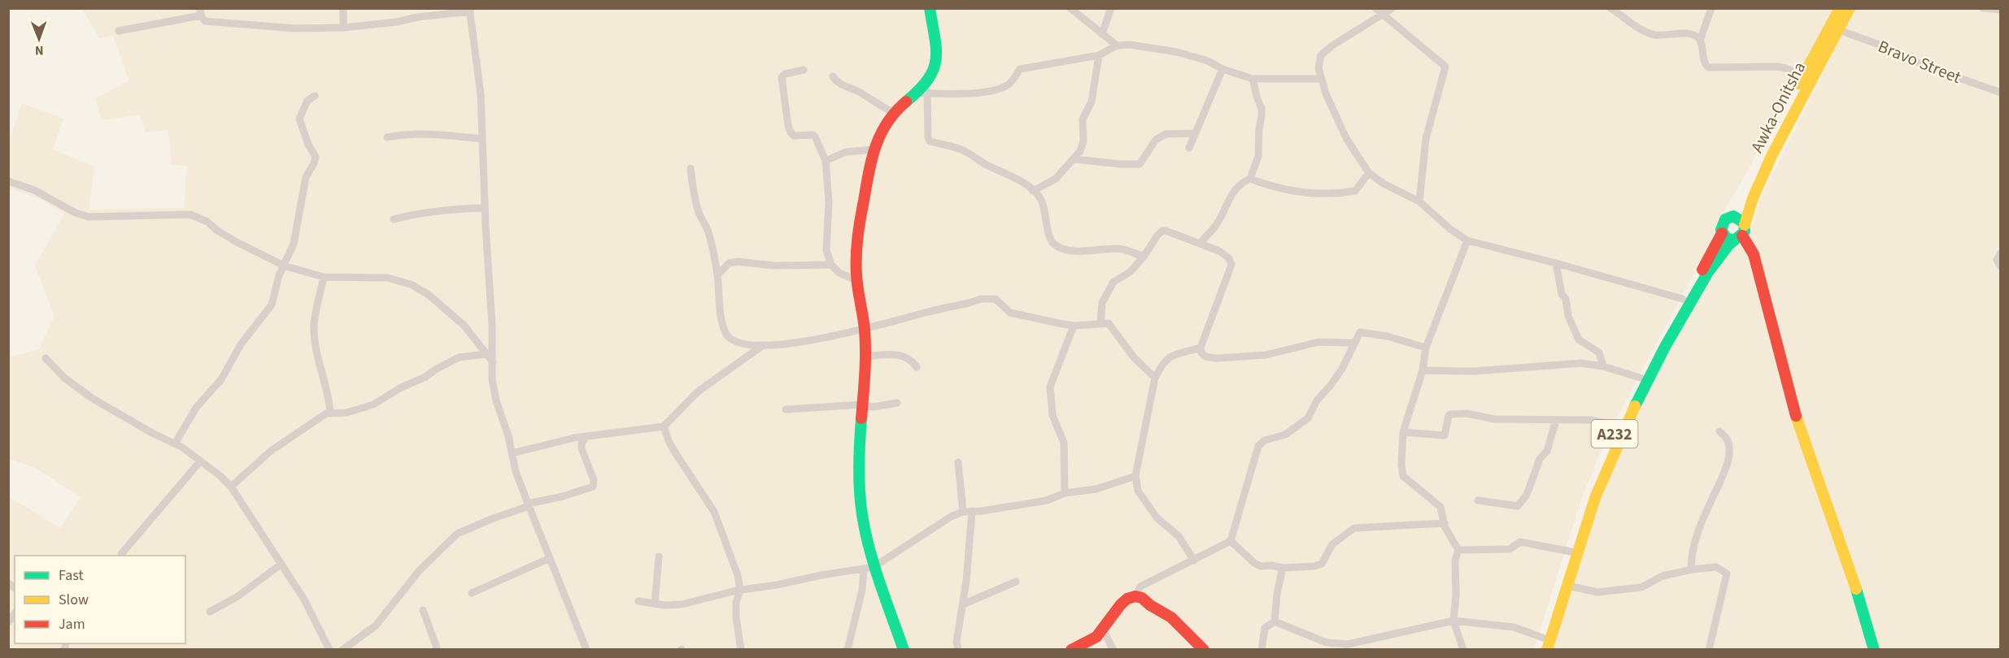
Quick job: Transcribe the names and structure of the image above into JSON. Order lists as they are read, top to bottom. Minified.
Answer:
{"streets":{"main road":["Awka-Onitsha","A232"],"street":["Bravo Street"]},"crossings":[["Bravo Street","Awka-Onitsha"],["Awka-Onitsha","A232"]],"legend":["Fast","Slow","Jam"],"north":"bottom"}
